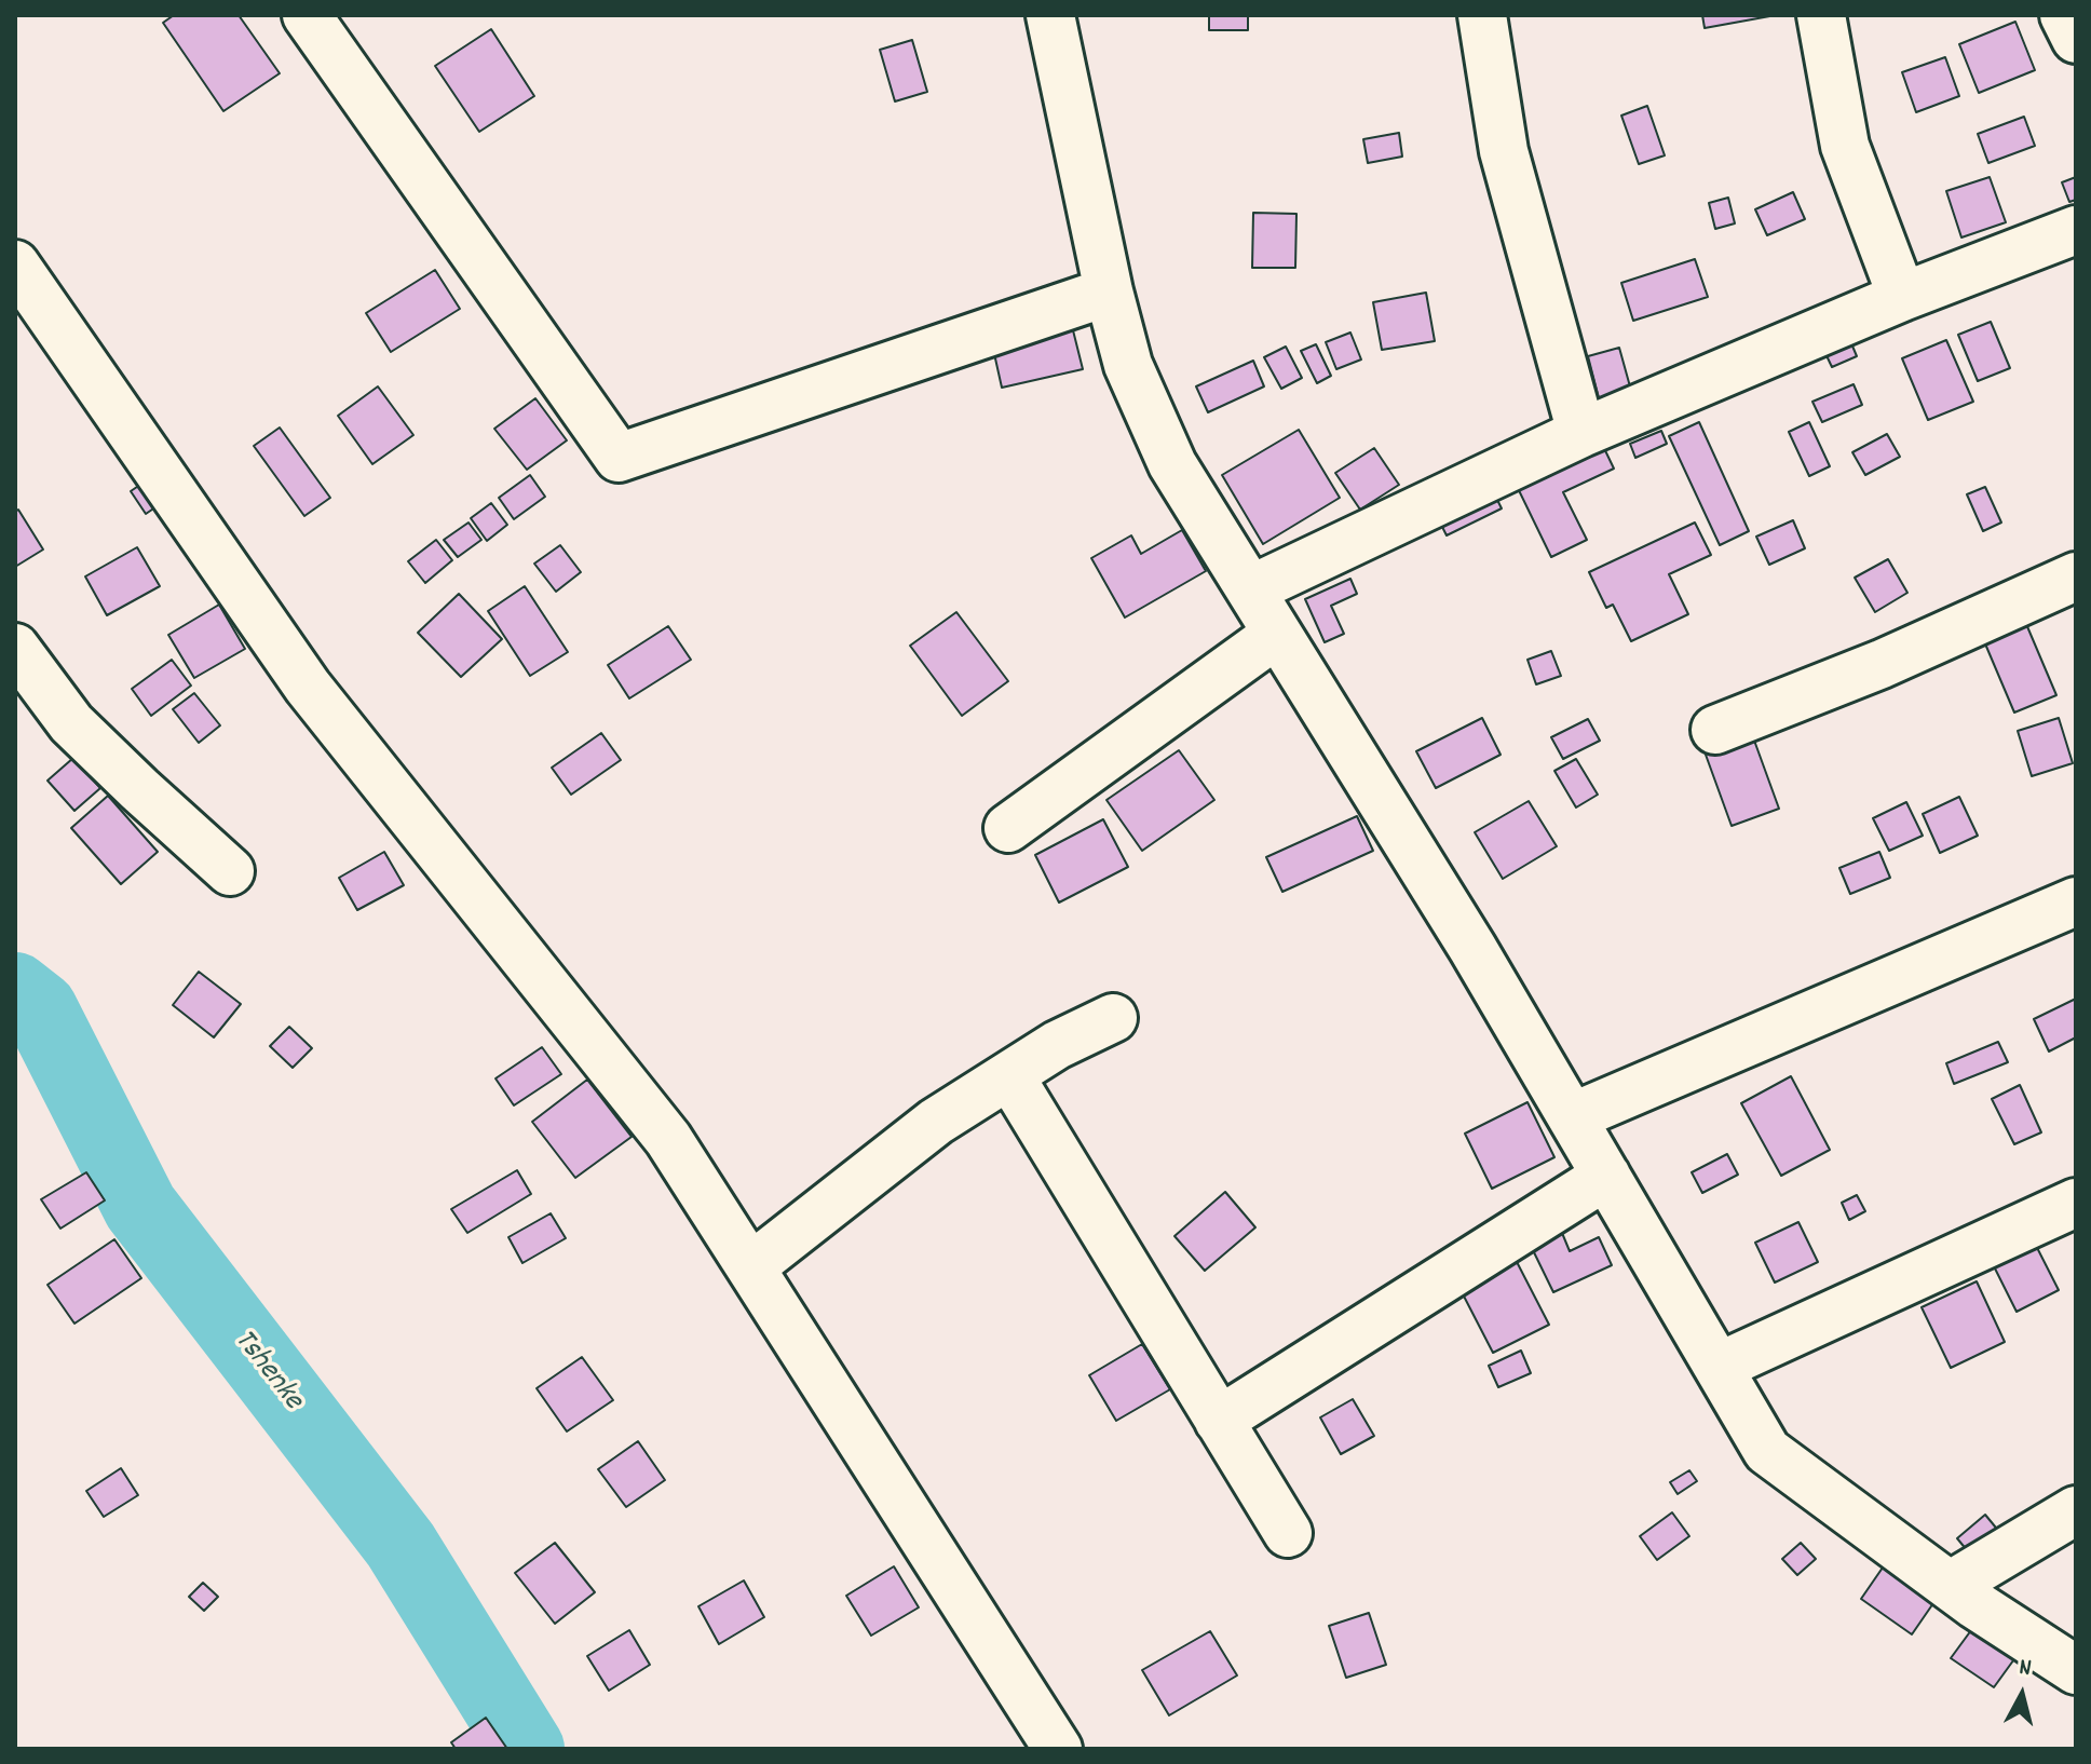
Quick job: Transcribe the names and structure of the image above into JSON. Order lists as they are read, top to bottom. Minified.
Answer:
{"water":["Tshenke"],"north":"top"}
